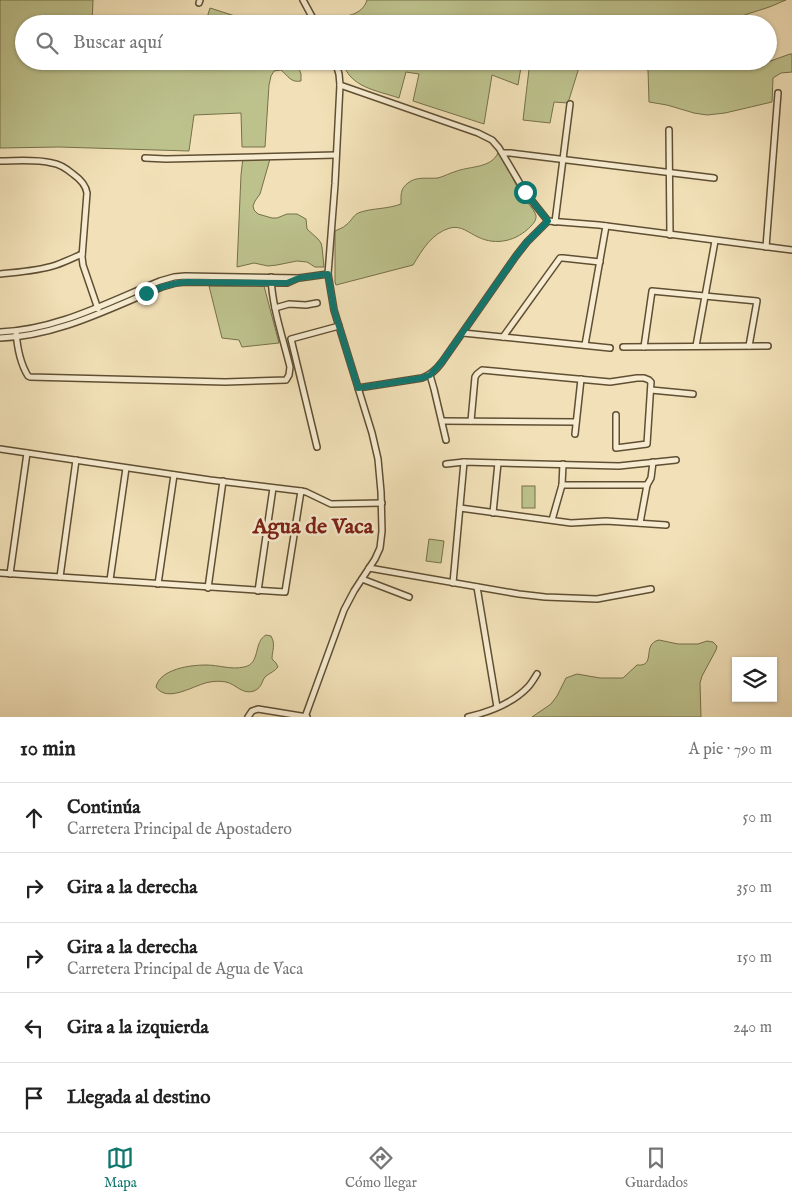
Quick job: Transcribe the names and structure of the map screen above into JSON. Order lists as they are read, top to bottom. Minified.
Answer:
{"districts":["Agua de Vaca"],"page":{"search":"Buscar aquí","heading":["10 min","A pie · 790 m"],"list":[["Continúa","Carretera Principal de Apostadero","50 m"],["Gira a la derecha","350 m"],["Gira a la derecha","Carretera Principal de Agua de Vaca","150 m"],["Gira a la izquierda","240 m"],"Llegada al destino"],"nav":["Mapa","Cómo llegar","Guardados"]}}
